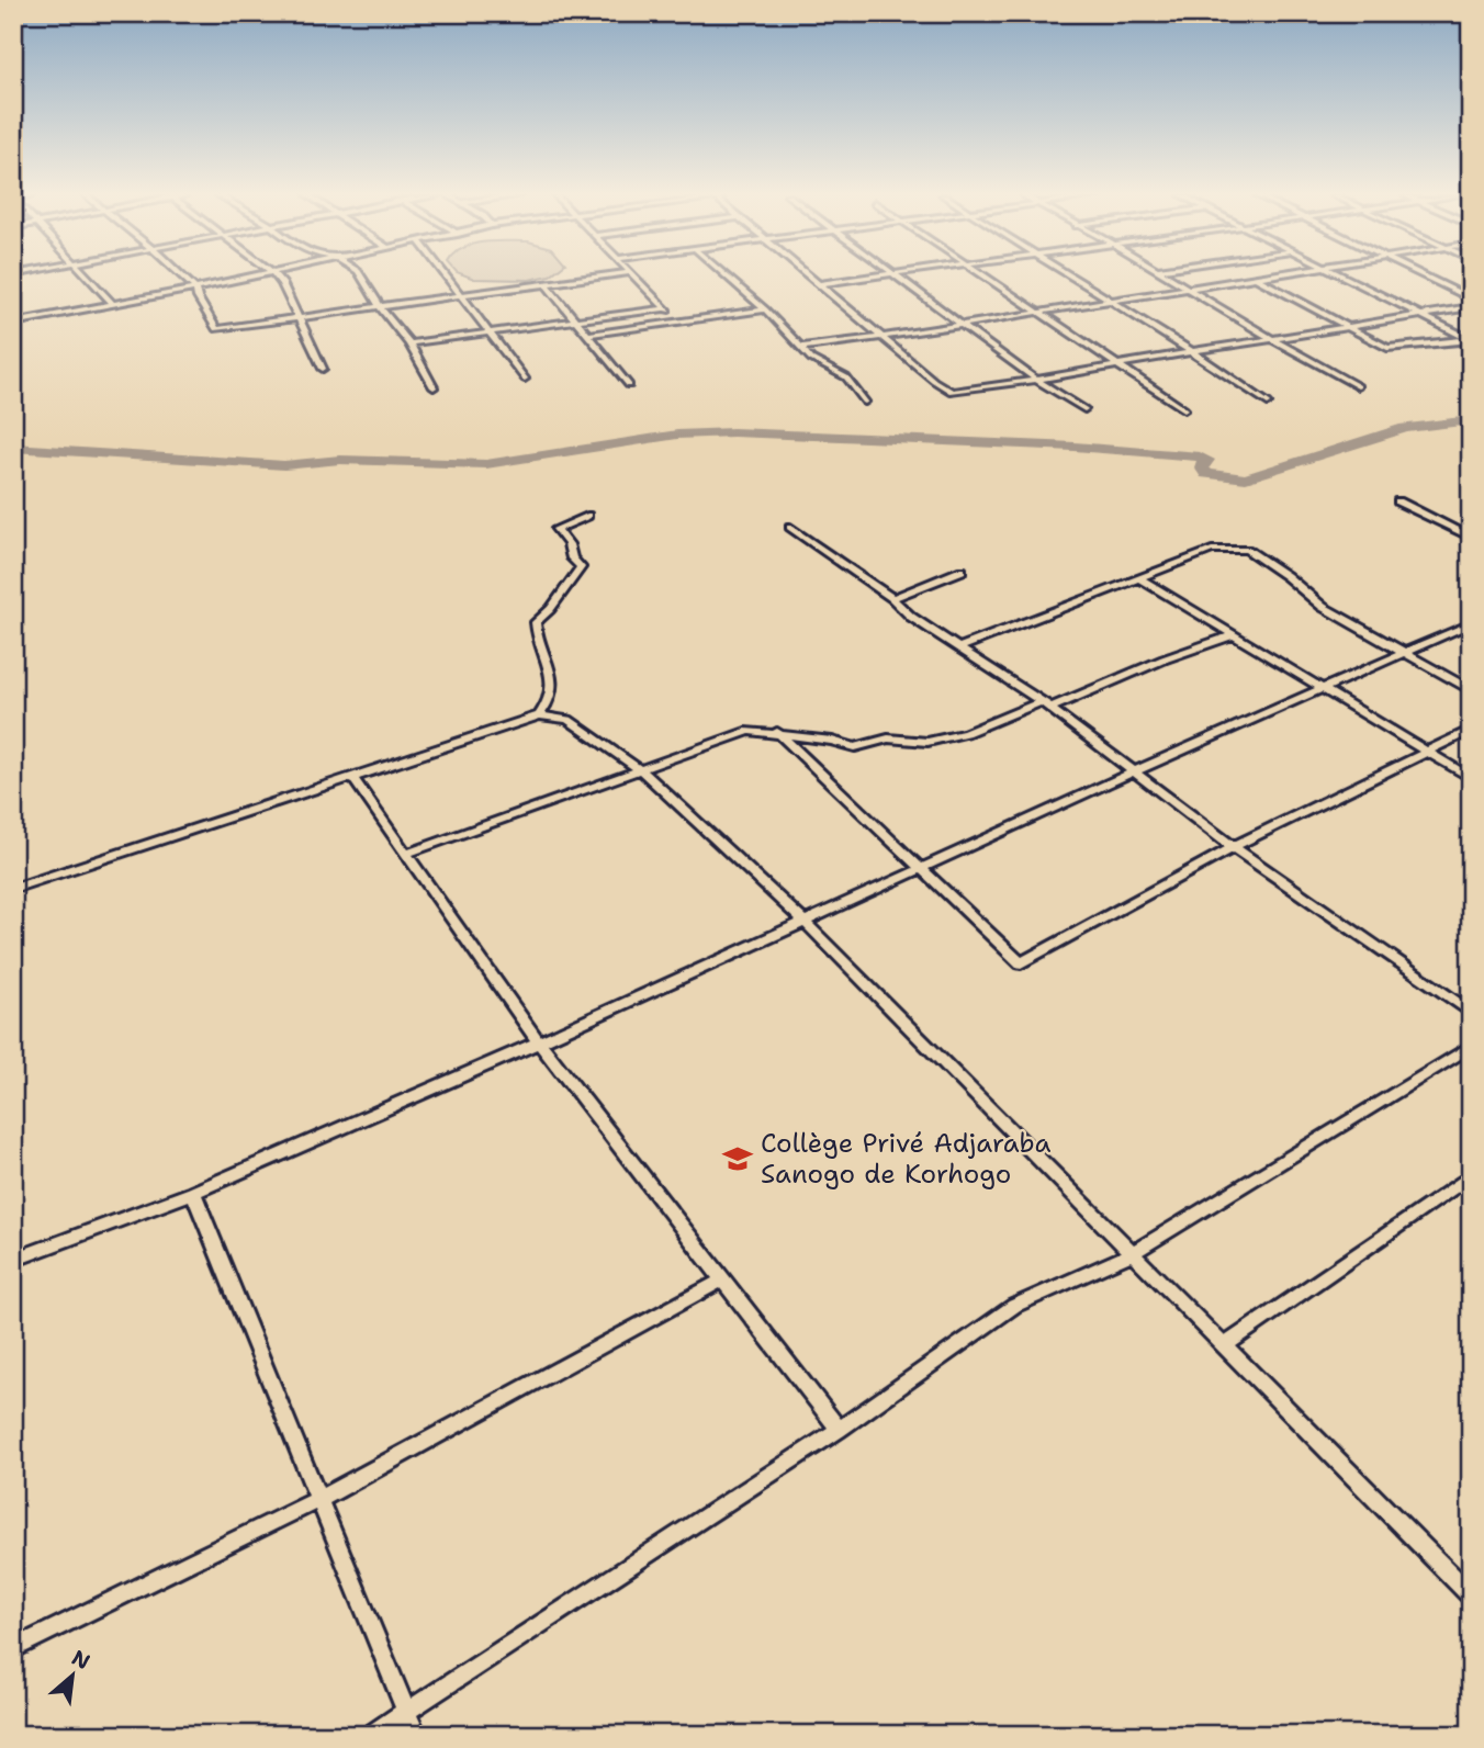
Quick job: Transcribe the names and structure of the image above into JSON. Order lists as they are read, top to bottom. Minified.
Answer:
{"places":{"school or university":["Collège Privé Adjaraba Sanogo de Korhogo"]},"north":"top right"}
